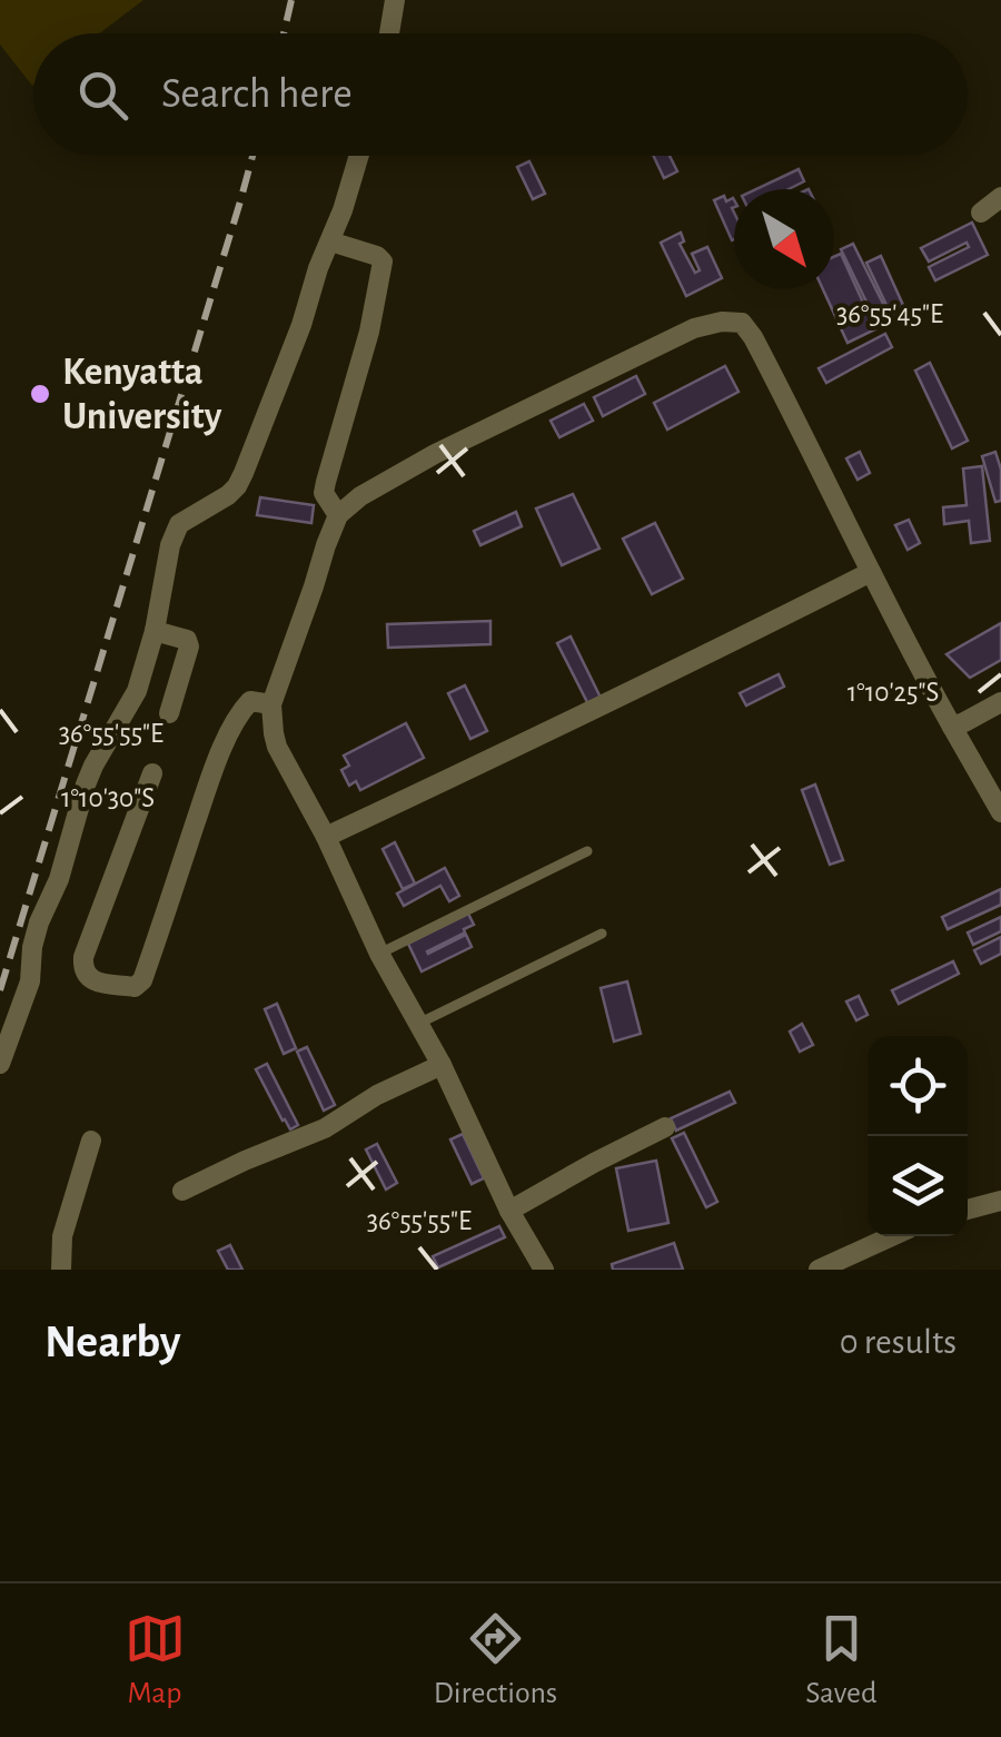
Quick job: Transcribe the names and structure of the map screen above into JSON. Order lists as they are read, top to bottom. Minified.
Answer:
{"places":["Kenyatta University"],"north":"bottom right","page":{"search":"Search here","heading":["Nearby","0 results"],"nav":["Map","Directions","Saved"]},"coordinates":["36°55'45\"E","1°10'25\"S","36°55'55\"E","1°10'30\"S"]}
